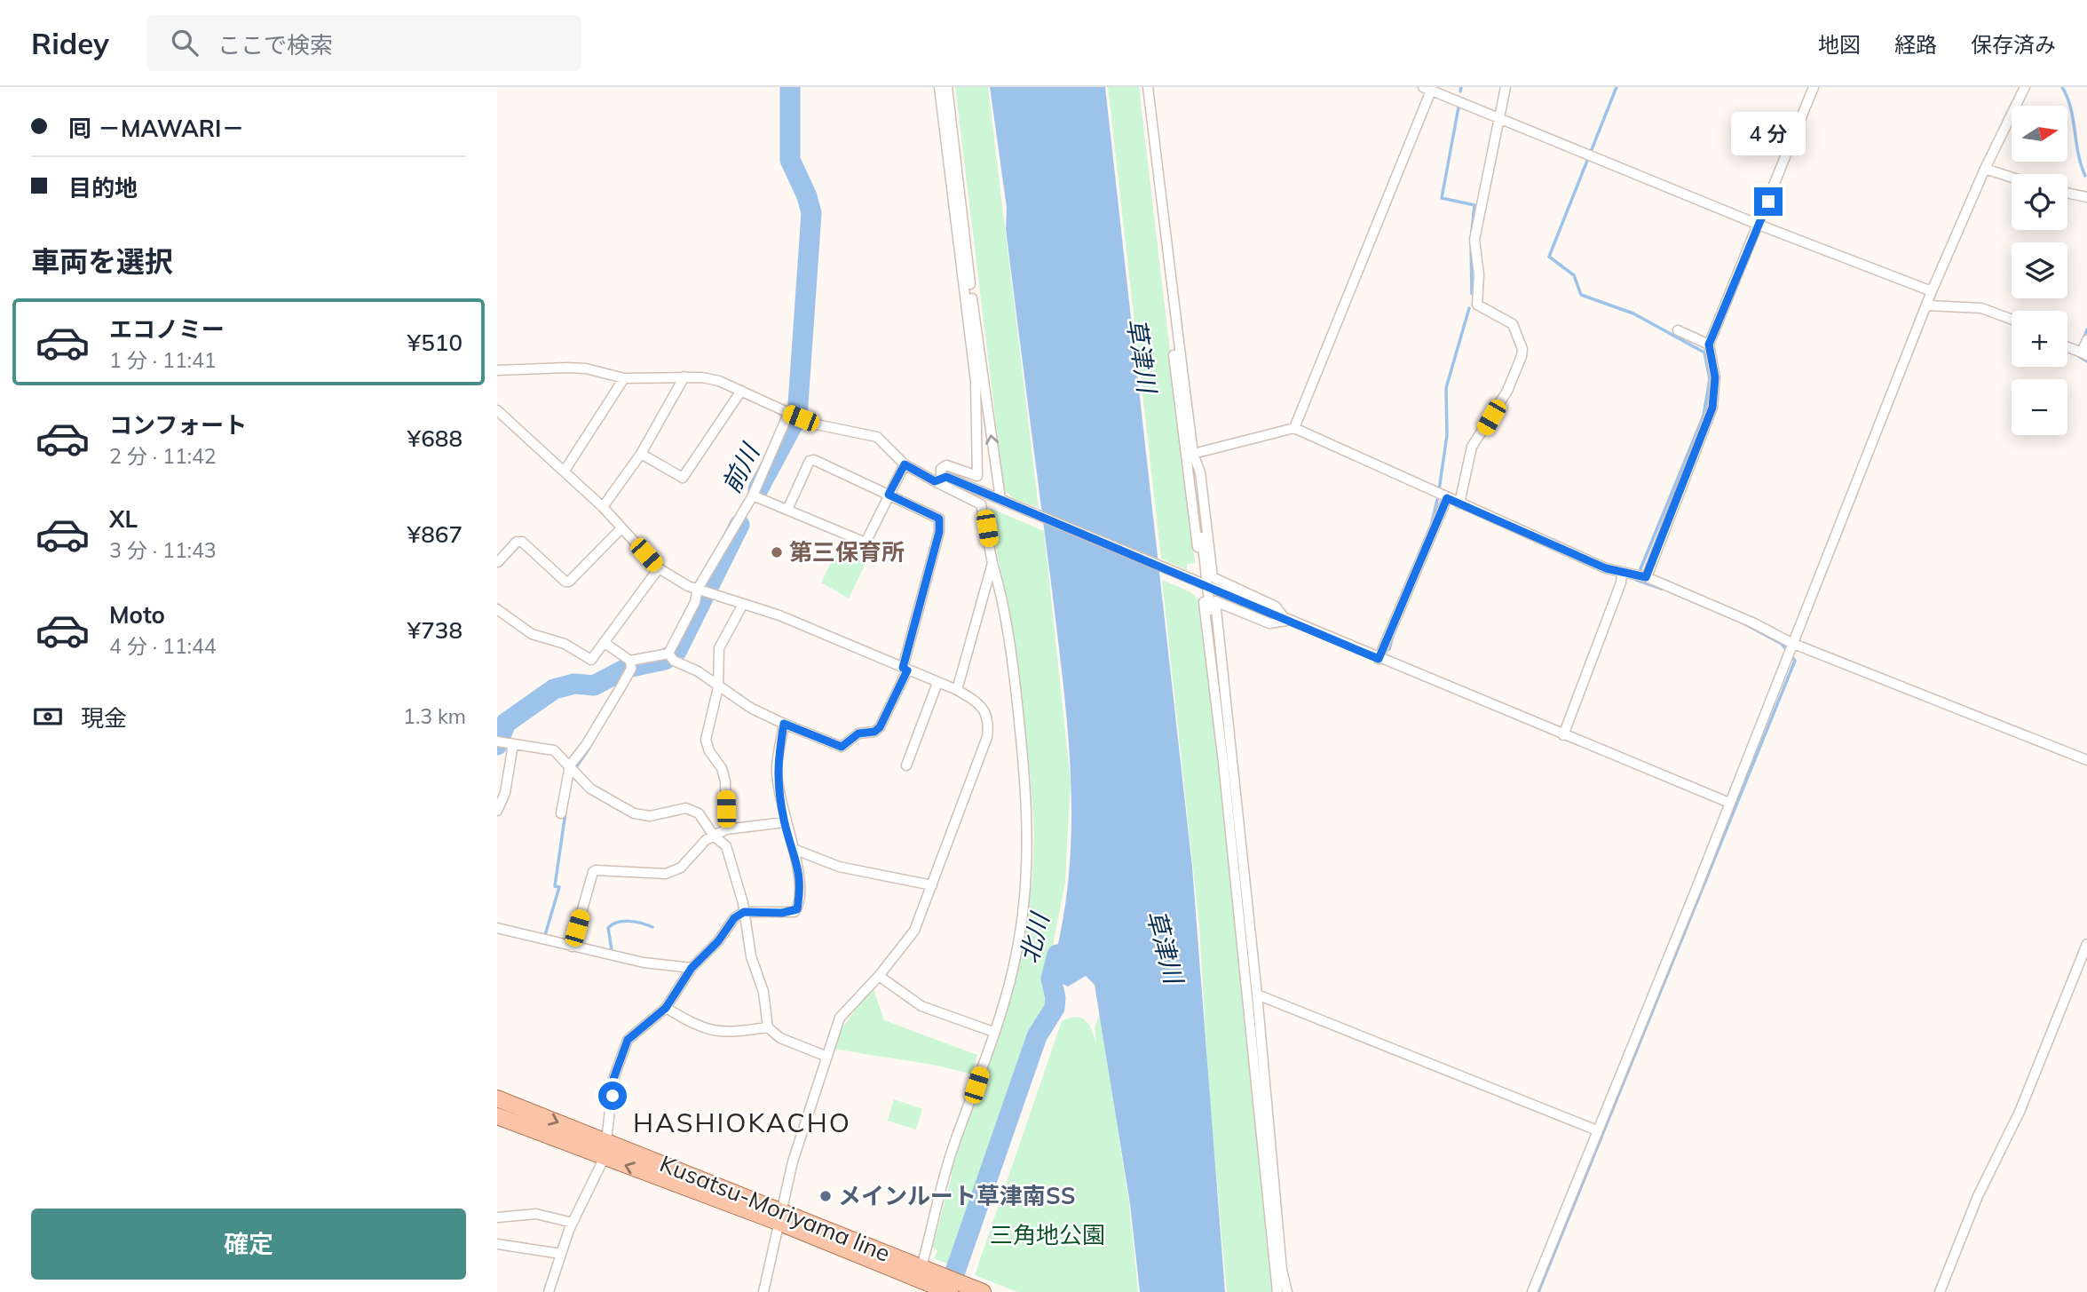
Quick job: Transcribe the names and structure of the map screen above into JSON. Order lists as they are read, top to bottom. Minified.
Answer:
{"streets":{"main road":["Kusatsu-Moriyama line"]},"districts":["HASHIOKACHO"],"water":["草津川","前川","北川"],"parks":["三角地公園"],"places":["第三保育所","メインルート草津南SS"],"north":"right","page":{"header":"Ridey","search":"ここで検索","nav":["地図","経路","保存済み"],"banner":["囘 －MAWARI－","目的地"],"map_buttons":["+","−"],"bubble":"4 分","heading":"車両を選択","list":[{"name":"エコノミー","note":"1 分 · 11:41","value":"¥510"},{"name":"コンフォート","note":"2 分 · 11:42","value":"¥688"},{"name":"XL","note":"3 分 · 11:43","value":"¥867"},{"name":"Moto","note":"4 分 · 11:44","value":"¥738"}],"pay":["現金","1.3 km"],"buttons":"確定"}}
